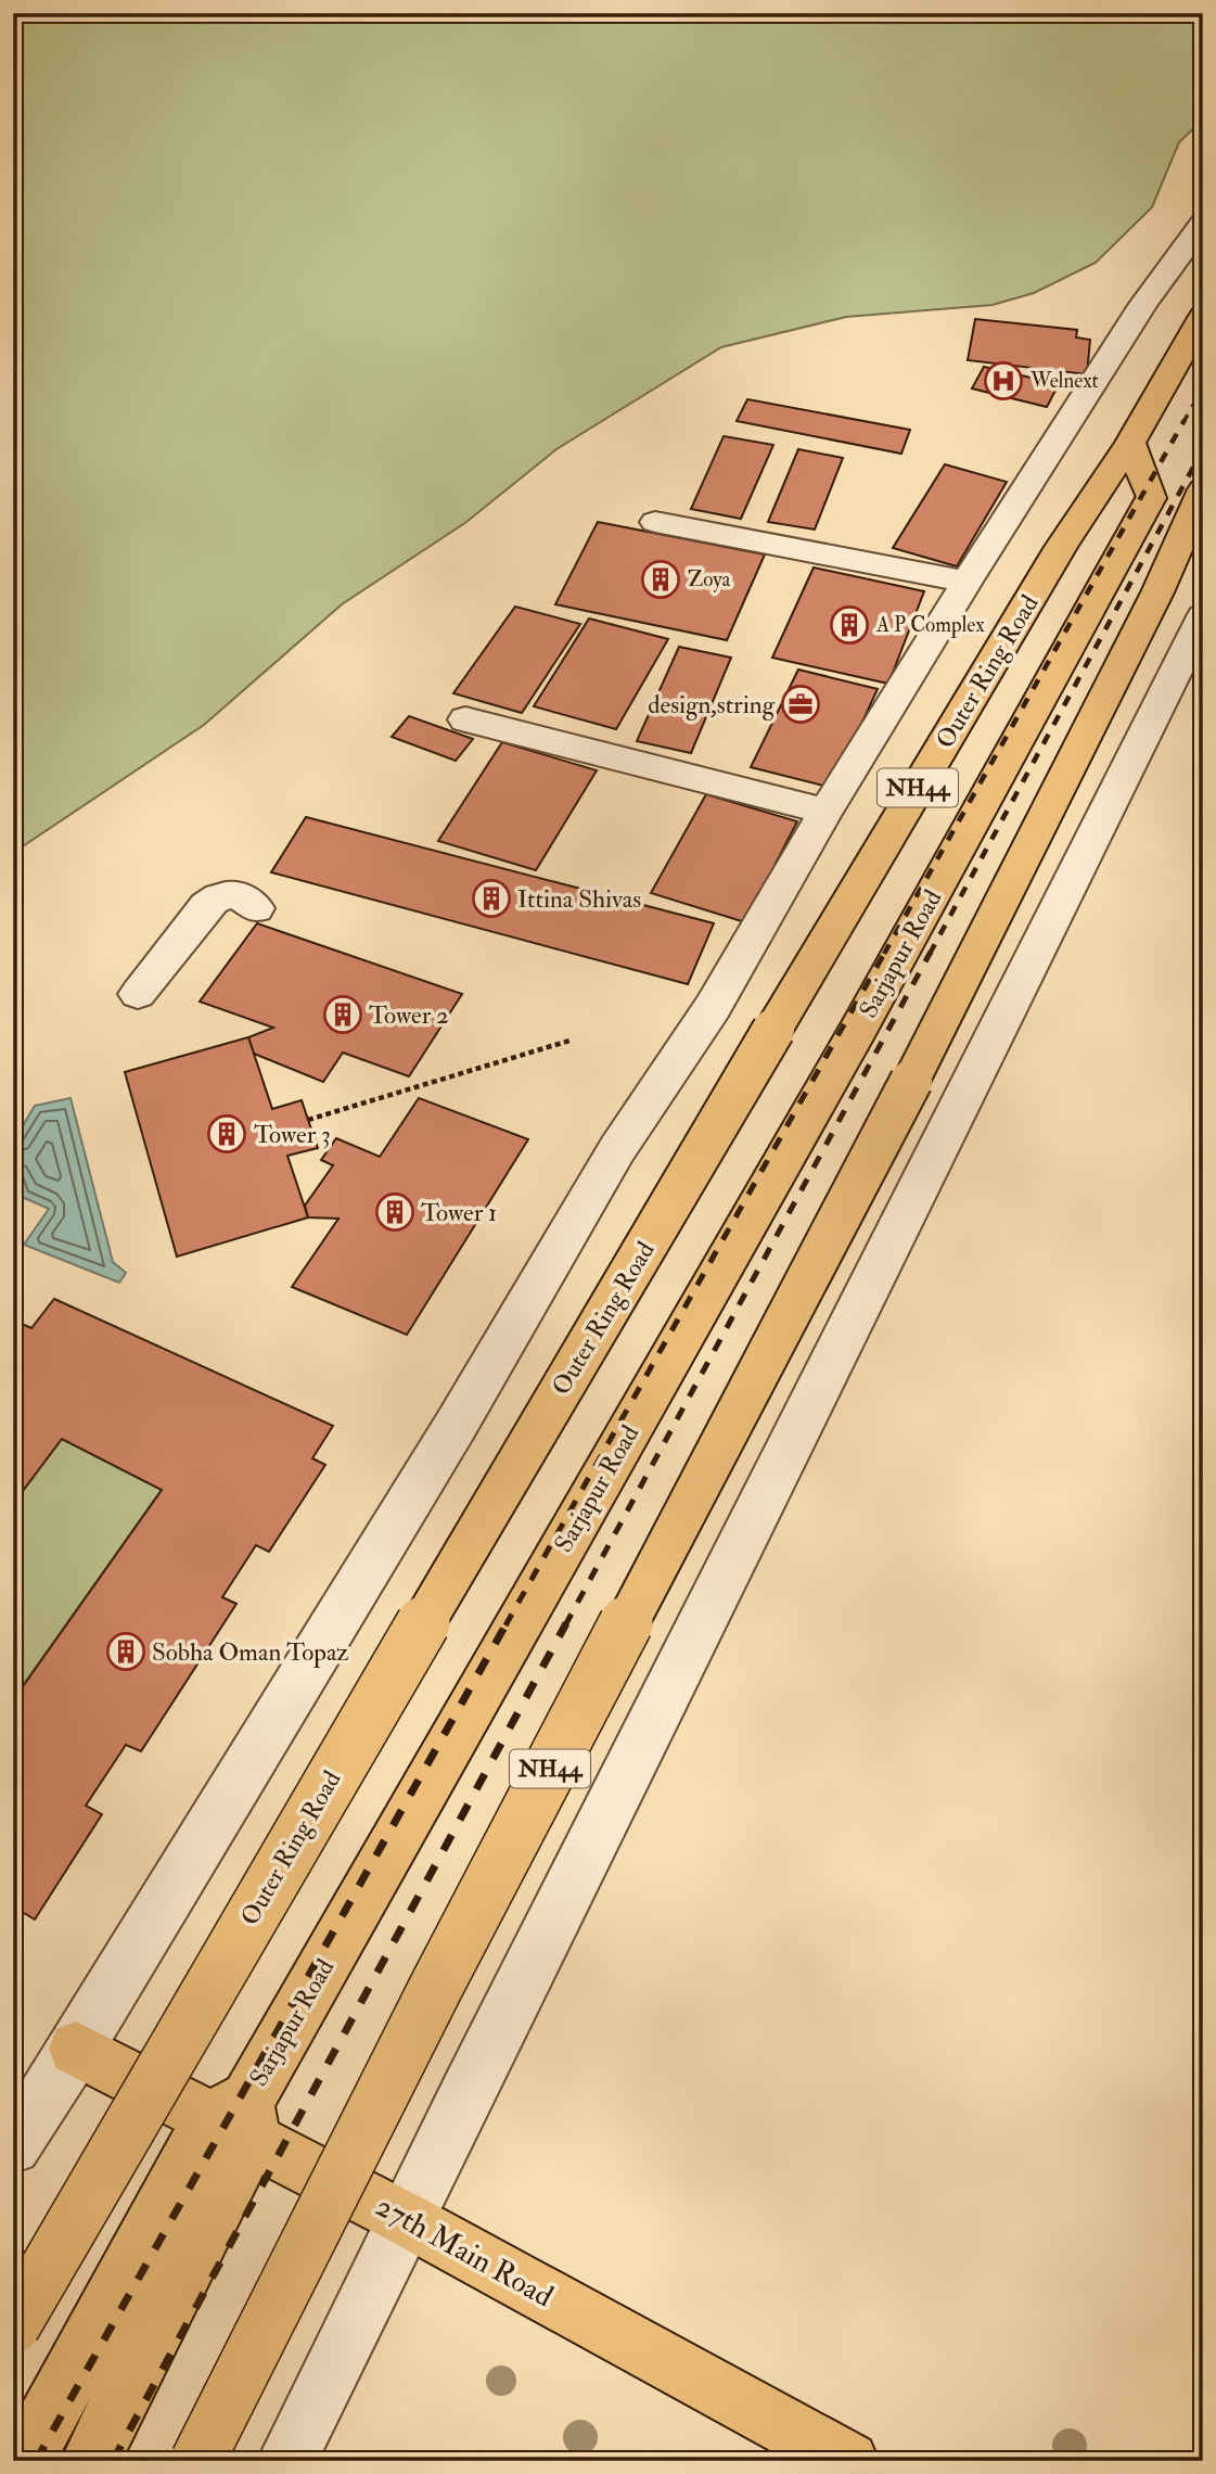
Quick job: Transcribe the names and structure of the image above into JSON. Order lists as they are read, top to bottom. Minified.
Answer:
{"streets":{"main road":["Outer Ring Road","NH44","Sarjapur Road","27th Main Road"]},"crossings":[["Outer Ring Road","Sarjapur Road"],["Sarjapur Road","27th Main Road"]],"places":{"hospital":["Welnext"],"building":["Zoya","A P Complex","Ittina Shivas","Tower 2","Tower 3","Tower 1","Sobha Oman Topaz"],"office":["design,string"]}}
